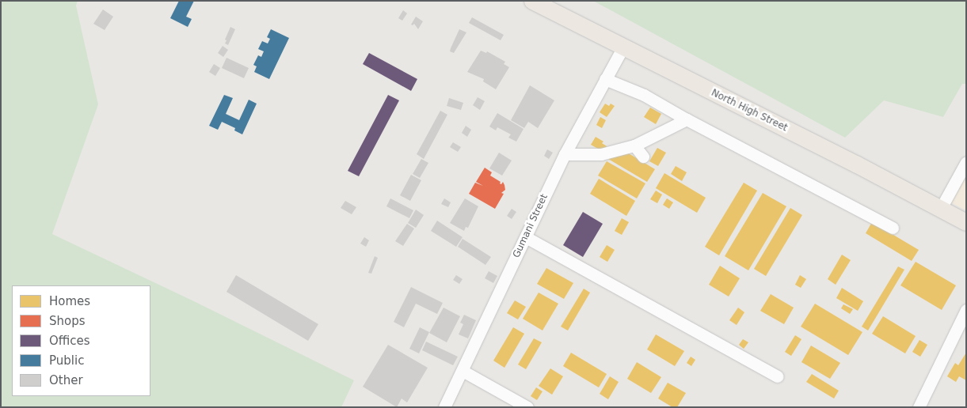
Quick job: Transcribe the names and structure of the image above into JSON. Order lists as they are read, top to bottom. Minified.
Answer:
{"streets":{"highway":["North High Street"],"street":["Gumani Street"]},"crossings":[["North High Street","Gumani Street"]],"legend":["Homes","Shops","Offices","Public","Other"]}
